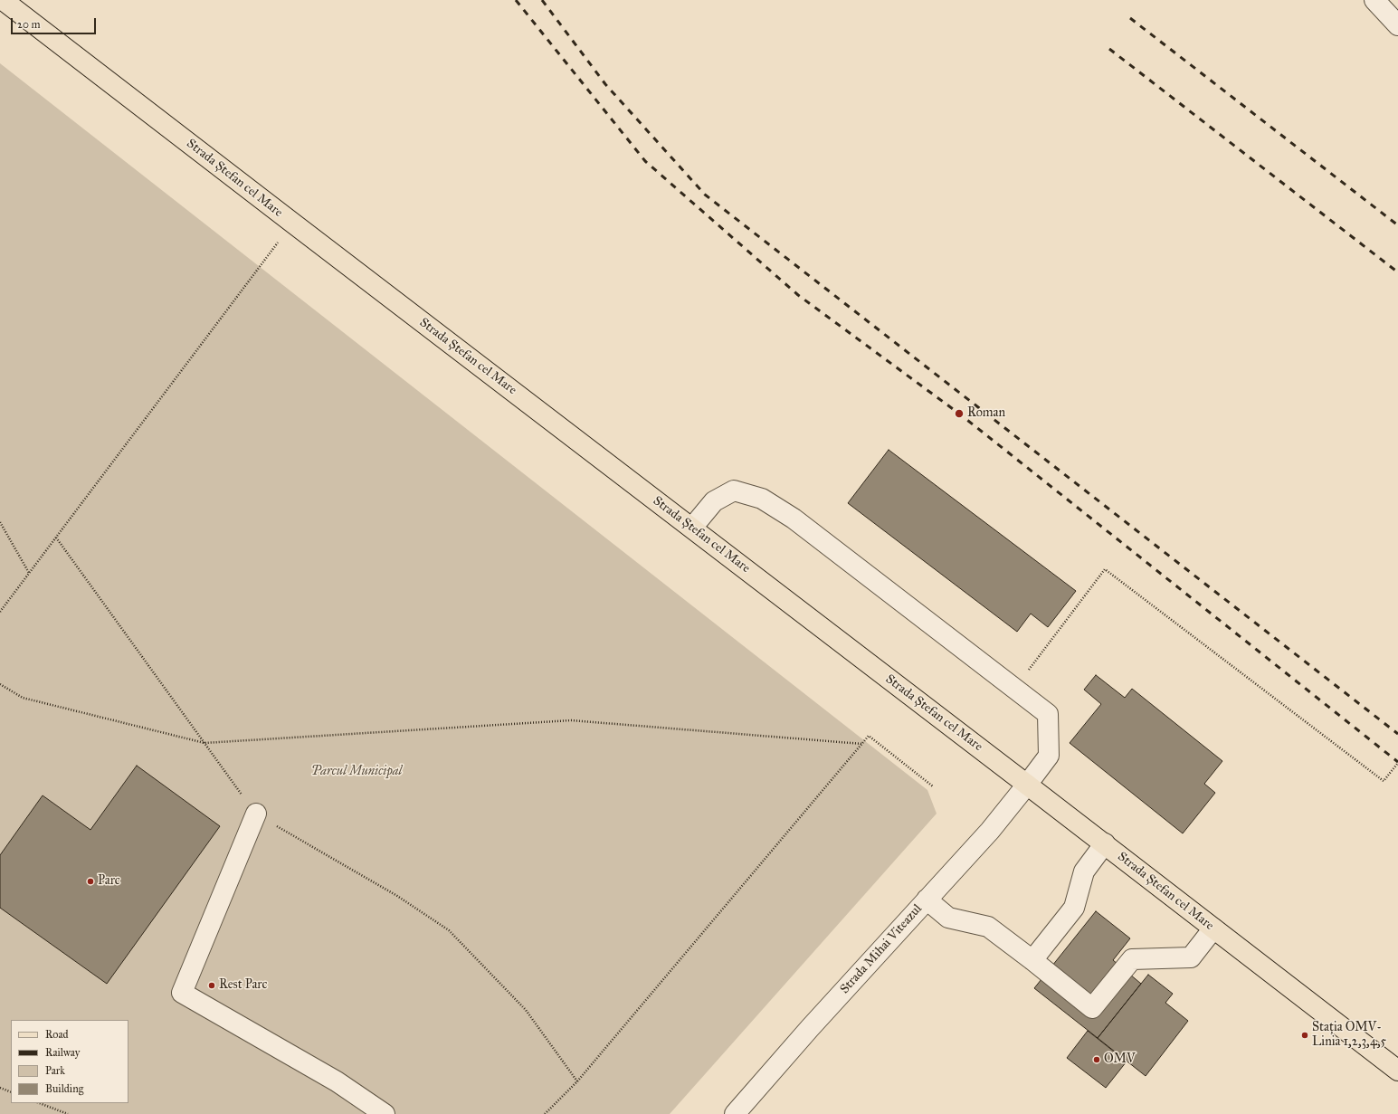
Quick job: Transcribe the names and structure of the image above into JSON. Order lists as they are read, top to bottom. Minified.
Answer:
{"streets":{"main road":["Strada Ștefan cel Mare"],"street":["Strada Mihai Viteazul"]},"crossings":[["Strada Ștefan cel Mare","Strada Mihai Viteazul"]],"parks":["Parcul Municipal"],"places":["Roman","Parc","Rest Parc","Stația OMV- Linia 1,2,3,4,5","OMV"],"legend":["Road","Railway","Park","Building"],"scale_bar":"20 m"}
